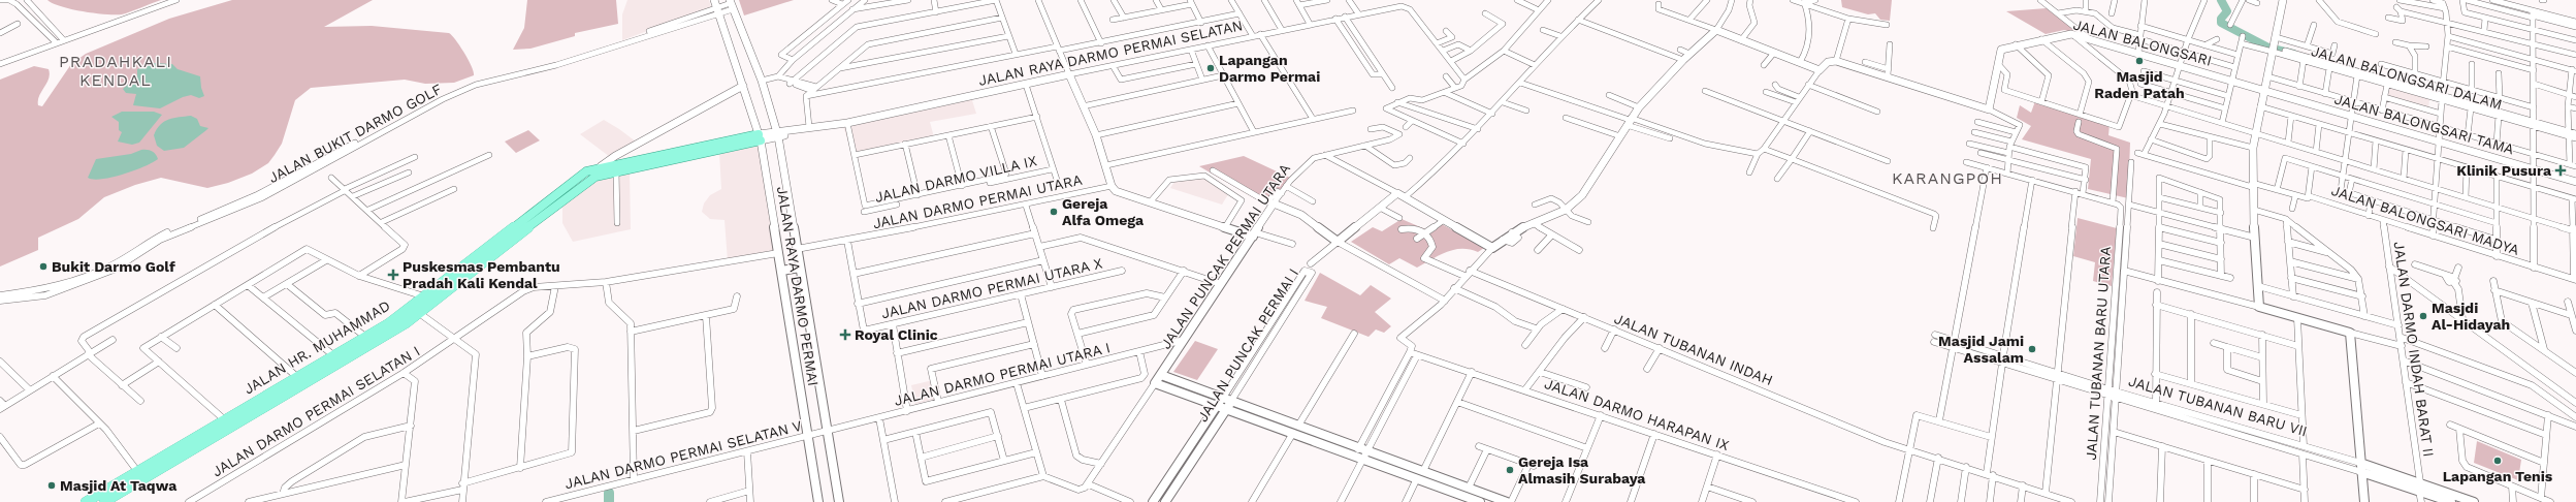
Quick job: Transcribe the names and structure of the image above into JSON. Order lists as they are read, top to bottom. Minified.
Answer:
{"streets":{"main road":["JALAN HR. MUHAMMAD"],"street":["JALAN BALONGSARI","JALAN RAYA DARMO PERMAI SELATAN","JALAN BALONGSARI DALAM","JALAN BALONGSARI TAMA","JALAN BUKIT DARMO GOLF","JALAN DARMO VILLA IX","JALAN DARMO PERMAI UTARA","JALAN BALONGSARI MADYA","JALAN PUNCAK PERMAI UTARA","JALAN RAYA DARMO PERMAI","JALAN DARMO PERMAI UTARA X","JALAN PUNCAK PERMAI I","JALAN TUBANAN INDAH","JALAN DARMO INDAH BARAT II","JALAN TUBANAN BARU UTARA","JALAN DARMO PERMAI UTARA I","JALAN TUBANAN BARU VII","JALAN DARMO PERMAI SELATAN I","JALAN DARMO HARAPAN IX","JALAN DARMO PERMAI SELATAN V"]},"crossings":[["JALAN BALONGSARI","JALAN BALONGSARI TAMA"],["JALAN RAYA DARMO PERMAI SELATAN","JALAN RAYA DARMO PERMAI"],["JALAN BUKIT DARMO GOLF","JALAN RAYA DARMO PERMAI"],["JALAN DARMO PERMAI UTARA","JALAN RAYA DARMO PERMAI"],["JALAN BALONGSARI MADYA","JALAN DARMO INDAH BARAT II"],["JALAN PUNCAK PERMAI UTARA","JALAN DARMO PERMAI UTARA I"],["JALAN RAYA DARMO PERMAI","JALAN HR. MUHAMMAD"],["JALAN RAYA DARMO PERMAI","JALAN DARMO PERMAI UTARA I"],["JALAN RAYA DARMO PERMAI","JALAN DARMO PERMAI SELATAN I"],["JALAN RAYA DARMO PERMAI","JALAN DARMO PERMAI SELATAN V"],["JALAN DARMO PERMAI UTARA I","JALAN DARMO PERMAI SELATAN V"]],"districts":["PRADAHKALI KENDAL","KARANGPOH"],"places":{"other":["Masjid Raden Patah","Lapangan Darmo Permai","Gereja Alfa Omega","Bukit Darmo Golf","Masjdi Al-Hidayah","Masjid Jami Assalam","Lapangan Tenis","Gereja Isa Almasih Surabaya","Masjid At Taqwa"],"health":["Klinik Pusura","Puskesmas Pembantu Pradah Kali Kendal","Royal Clinic"]}}
